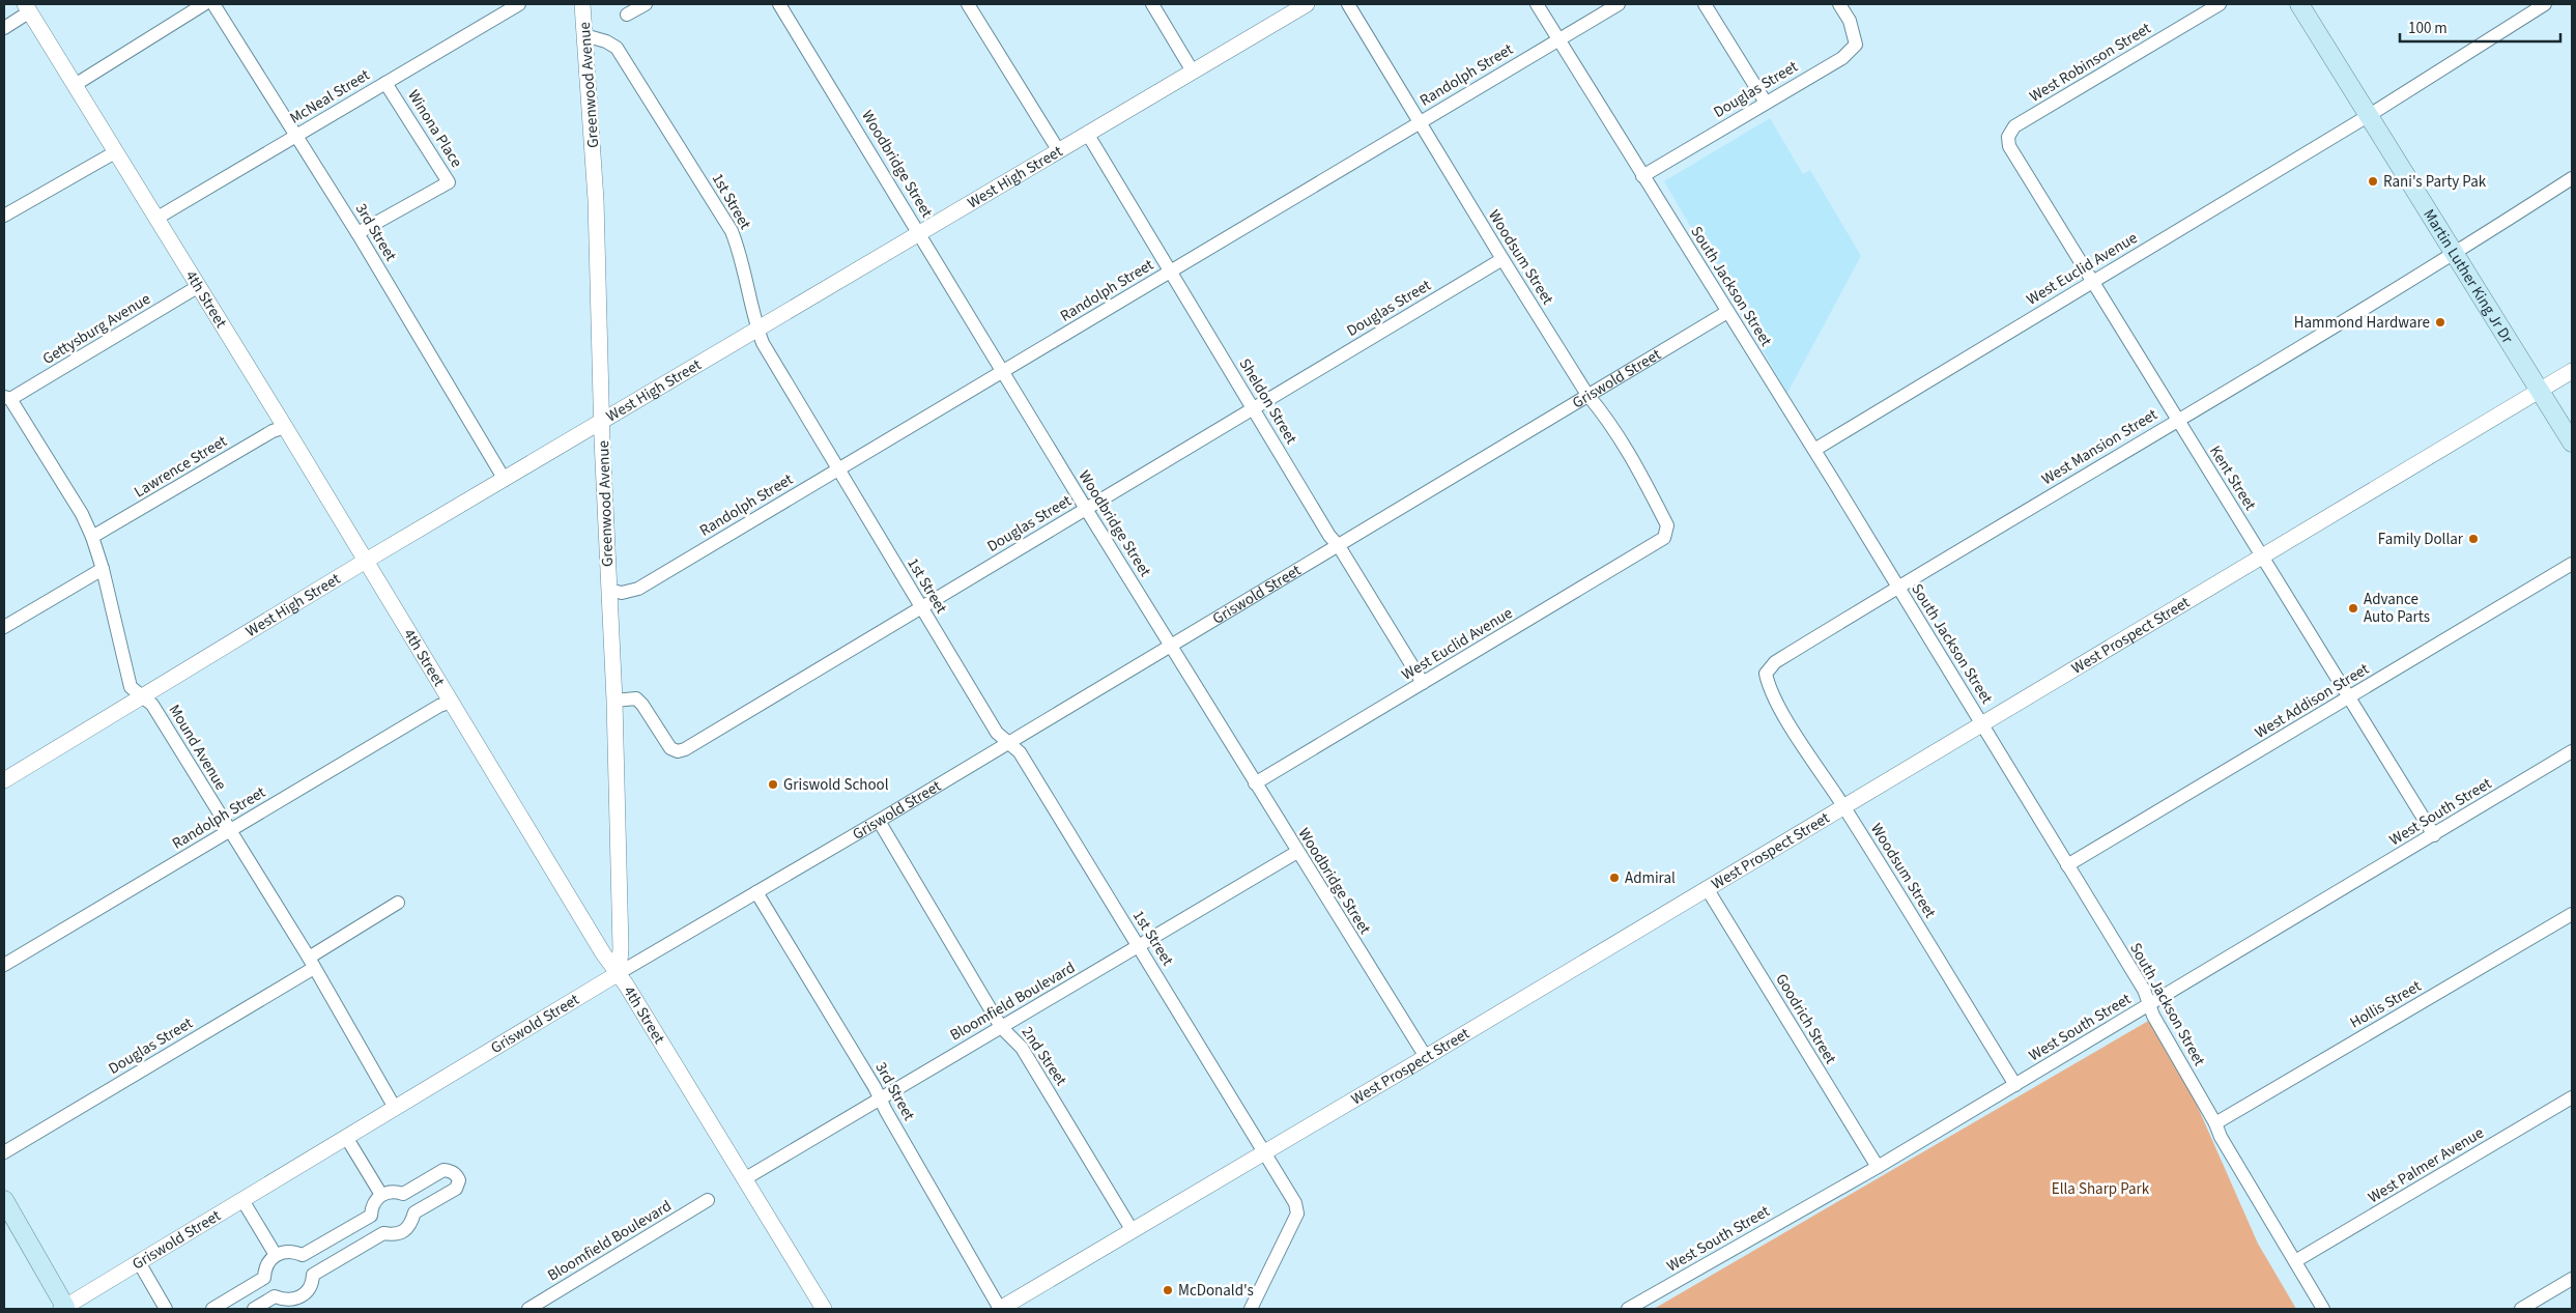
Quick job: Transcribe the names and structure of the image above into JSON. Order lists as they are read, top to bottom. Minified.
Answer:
{"streets":{"main road":["Martin Luther King Jr Dr"],"street":["West Robinson Street","Randolph Street","Greenwood Avenue","Douglas Street","McNeal Street","Winona Place","Woodbridge Street","West High Street","1st Street","3rd Street","Woodsum Street","West Euclid Avenue","South Jackson Street","4th Street","Gettysburg Avenue","Griswold Street","Sheldon Street","West Mansion Street","Lawrence Street","Kent Street","West Prospect Street","West Addison Street","Mound Avenue","West South Street","Bloomfield Boulevard","Hollis Street","Goodrich Street","2nd Street","West Palmer Avenue"]},"crossings":[["West Robinson Street","Kent Street"],["Randolph Street","Greenwood Avenue"],["Randolph Street","Woodbridge Street"],["Randolph Street","1st Street"],["Randolph Street","Woodsum Street"],["Randolph Street","South Jackson Street"],["Randolph Street","4th Street"],["Randolph Street","Sheldon Street"],["Randolph Street","Mound Avenue"],["Greenwood Avenue","Douglas Street"],["Greenwood Avenue","West High Street"],["Greenwood Avenue","1st Street"],["Greenwood Avenue","4th Street"],["Greenwood Avenue","Griswold Street"],["Douglas Street","Woodbridge Street"],["Douglas Street","1st Street"],["Douglas Street","Woodsum Street"],["Douglas Street","South Jackson Street"],["Douglas Street","Sheldon Street"],["Douglas Street","Mound Avenue"],["McNeal Street","Winona Place"],["McNeal Street","3rd Street"],["McNeal Street","4th Street"],["Winona Place","3rd Street"],["Woodbridge Street","West High Street"],["Woodbridge Street","West Euclid Avenue"],["Woodbridge Street","Griswold Street"],["Woodbridge Street","West Prospect Street"],["Woodbridge Street","Bloomfield Boulevard"],["West High Street","1st Street"],["West High Street","3rd Street"],["West High Street","4th Street"],["West High Street","Sheldon Street"],["West High Street","Mound Avenue"],["1st Street","Griswold Street"],["1st Street","West Prospect Street"],["1st Street","Bloomfield Boulevard"],["3rd Street","Griswold Street"],["3rd Street","West Prospect Street"],["3rd Street","Bloomfield Boulevard"],["Woodsum Street","West Euclid Avenue"],["Woodsum Street","Griswold Street"],["Woodsum Street","West Mansion Street"],["Woodsum Street","West Prospect Street"],["Woodsum Street","West South Street"],["West Euclid Avenue","Martin Luther King Jr Dr"],["West Euclid Avenue","South Jackson Street"],["West Euclid Avenue","Sheldon Street"],["West Euclid Avenue","Kent Street"],["Martin Luther King Jr Dr","West Mansion Street"],["Martin Luther King Jr Dr","West Prospect Street"],["South Jackson Street","Griswold Street"],["South Jackson Street","West Mansion Street"],["South Jackson Street","West Prospect Street"],["South Jackson Street","West Addison Street"],["South Jackson Street","West South Street"],["South Jackson Street","Hollis Street"],["South Jackson Street","West Palmer Avenue"],["4th Street","Gettysburg Avenue"],["4th Street","Griswold Street"],["4th Street","Lawrence Street"],["4th Street","Bloomfield Boulevard"],["Gettysburg Avenue","Mound Avenue"],["Griswold Street","Sheldon Street"],["Griswold Street","Mound Avenue"],["Griswold Street","2nd Street"],["West Mansion Street","Kent Street"],["Lawrence Street","Mound Avenue"],["Kent Street","West Prospect Street"],["Kent Street","West Addison Street"],["Kent Street","West South Street"],["West Prospect Street","Goodrich Street"],["West Prospect Street","2nd Street"],["West South Street","Goodrich Street"],["Bloomfield Boulevard","2nd Street"]],"parks":["Ella Sharp Park"],"places":["Rani's Party Pak","Hammond Hardware","Family Dollar","Advance Auto Parts","Griswold School","Admiral","McDonald's"],"scale_bar":"100 m"}
